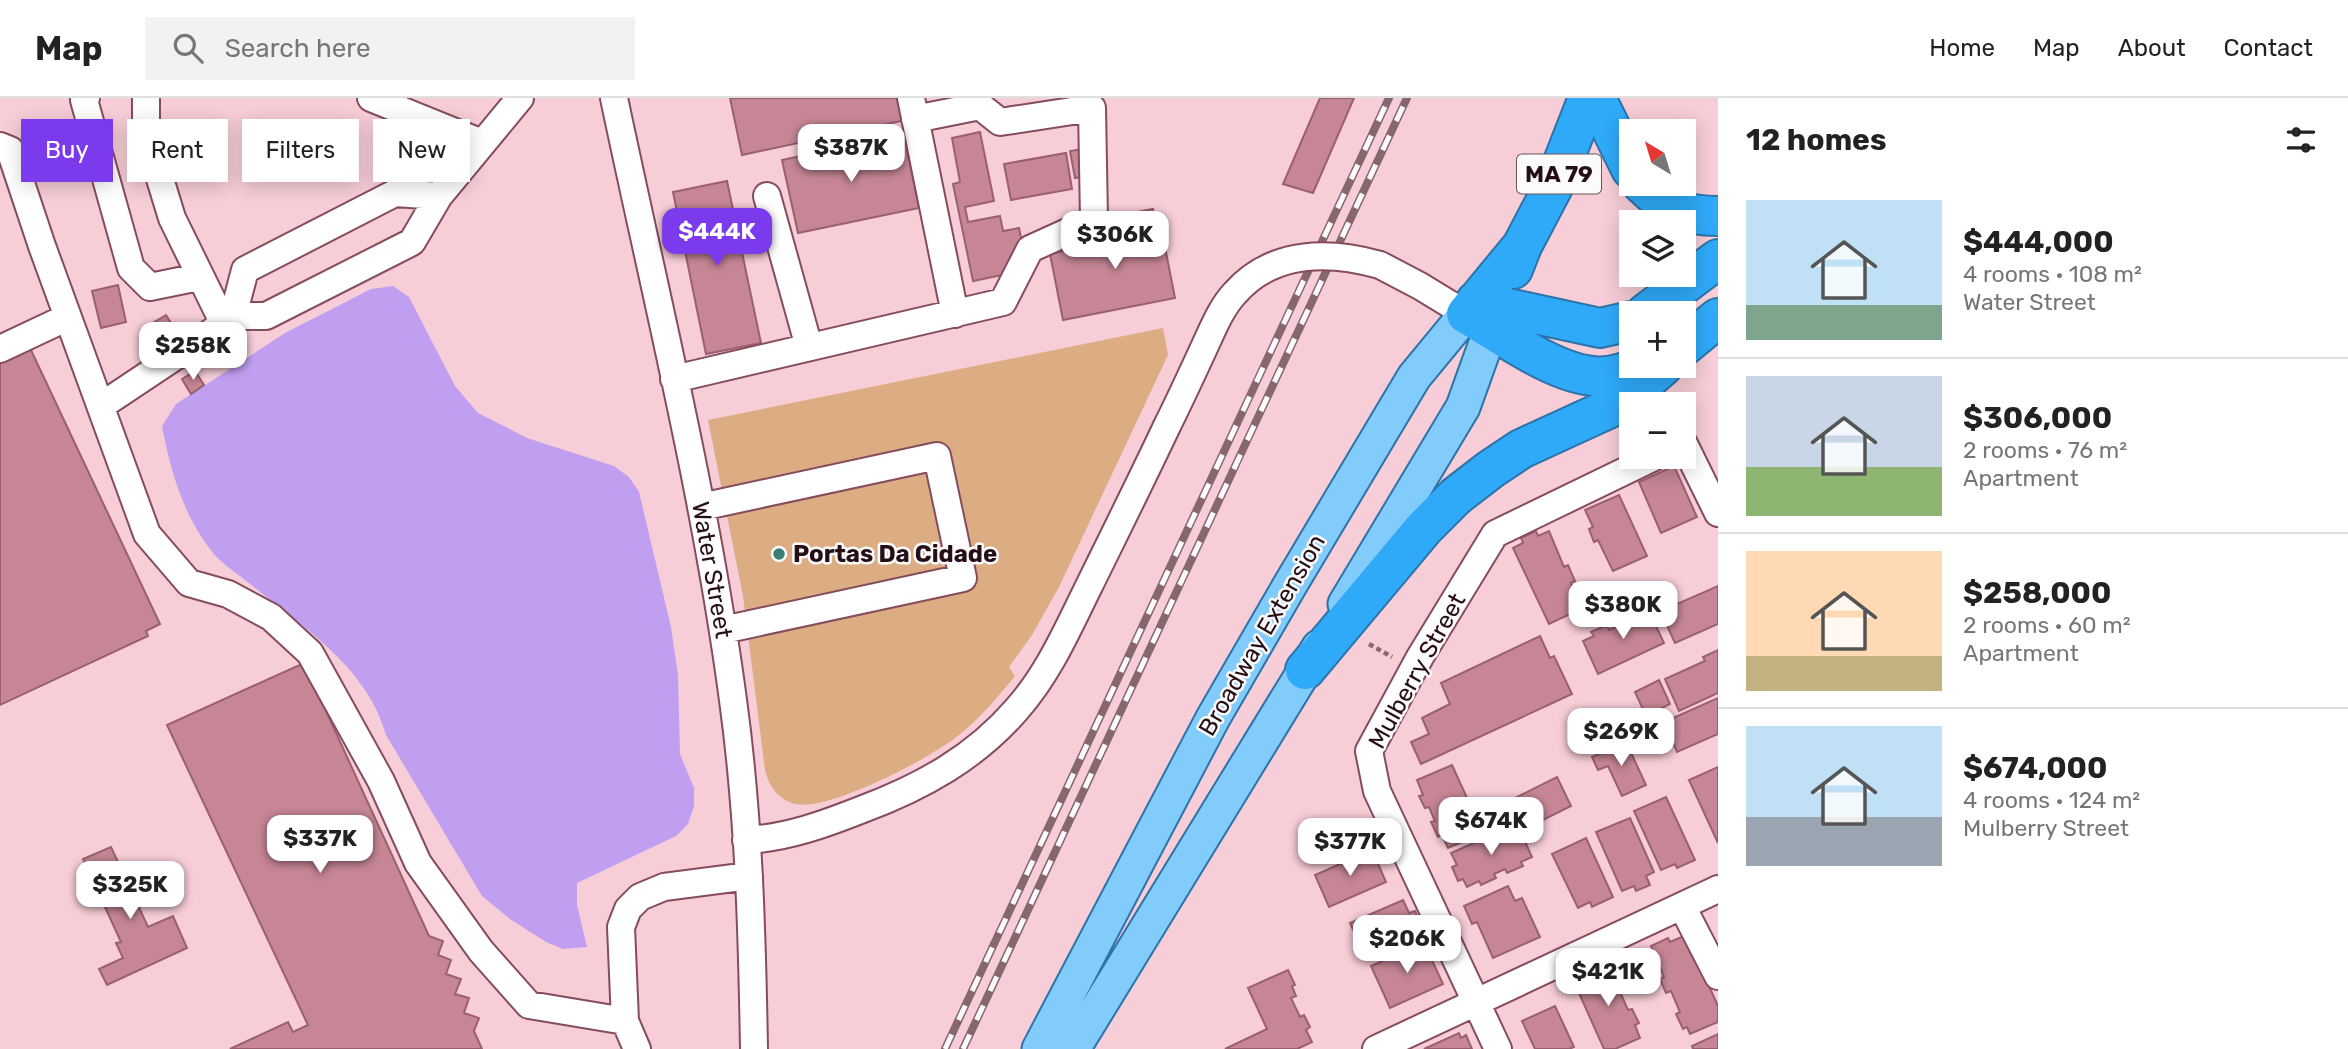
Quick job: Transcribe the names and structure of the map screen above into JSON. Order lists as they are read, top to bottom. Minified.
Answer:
{"streets":{"highway":["MA 79","Broadway Extension"],"street":["Water Street","Mulberry Street"]},"places":["Portas Da Cidade"],"north":"top left","page":{"header":"Map","search":"Search here","nav":["Home","Map","About","Contact"],"heading":"12 homes","map_buttons":["+","−"],"chip":["Buy","Rent","Filters","New"],"price":["$387K","$444K","$306K","$258K","$380K","$269K","$674K","$337K","$377K","$325K","$206K","$421K"],"list":[{"name":"$444,000","note":"4 rooms · 108 m² · Water Street"},{"name":"$306,000","note":"2 rooms · 76 m² · Apartment"},{"name":"$258,000","note":"2 rooms · 60 m² · Apartment"},{"name":"$674,000","note":"4 rooms · 124 m² · Mulberry Street"}]}}
